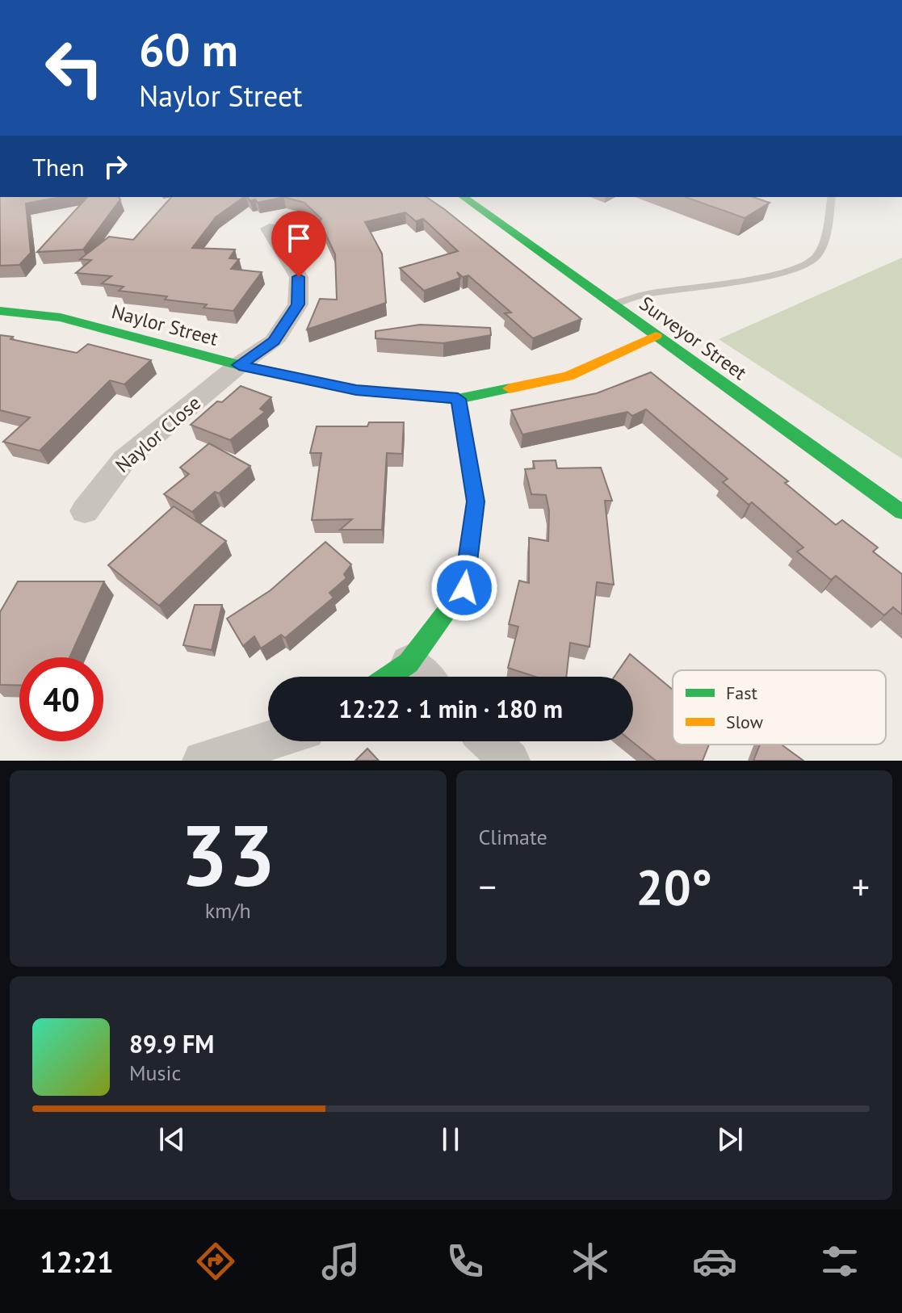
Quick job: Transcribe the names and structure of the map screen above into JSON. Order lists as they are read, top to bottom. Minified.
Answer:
{"streets":{"street":["Naylor Street","Surveyor Street","Naylor Close"]},"crossings":[["Naylor Street","Surveyor Street"],["Naylor Street","Naylor Close"]],"legend":["Fast","Slow"],"page":{"turn":["60 m","Naylor Street"],"then":"Then","limit":"40","trip":"12:22 · 1 min · 180 m","tile":[["33","km/h"],"Climate"],"heat":["−","20°","+"],"song":["89.9 FM","Music"],"tabs":"12:21"}}
